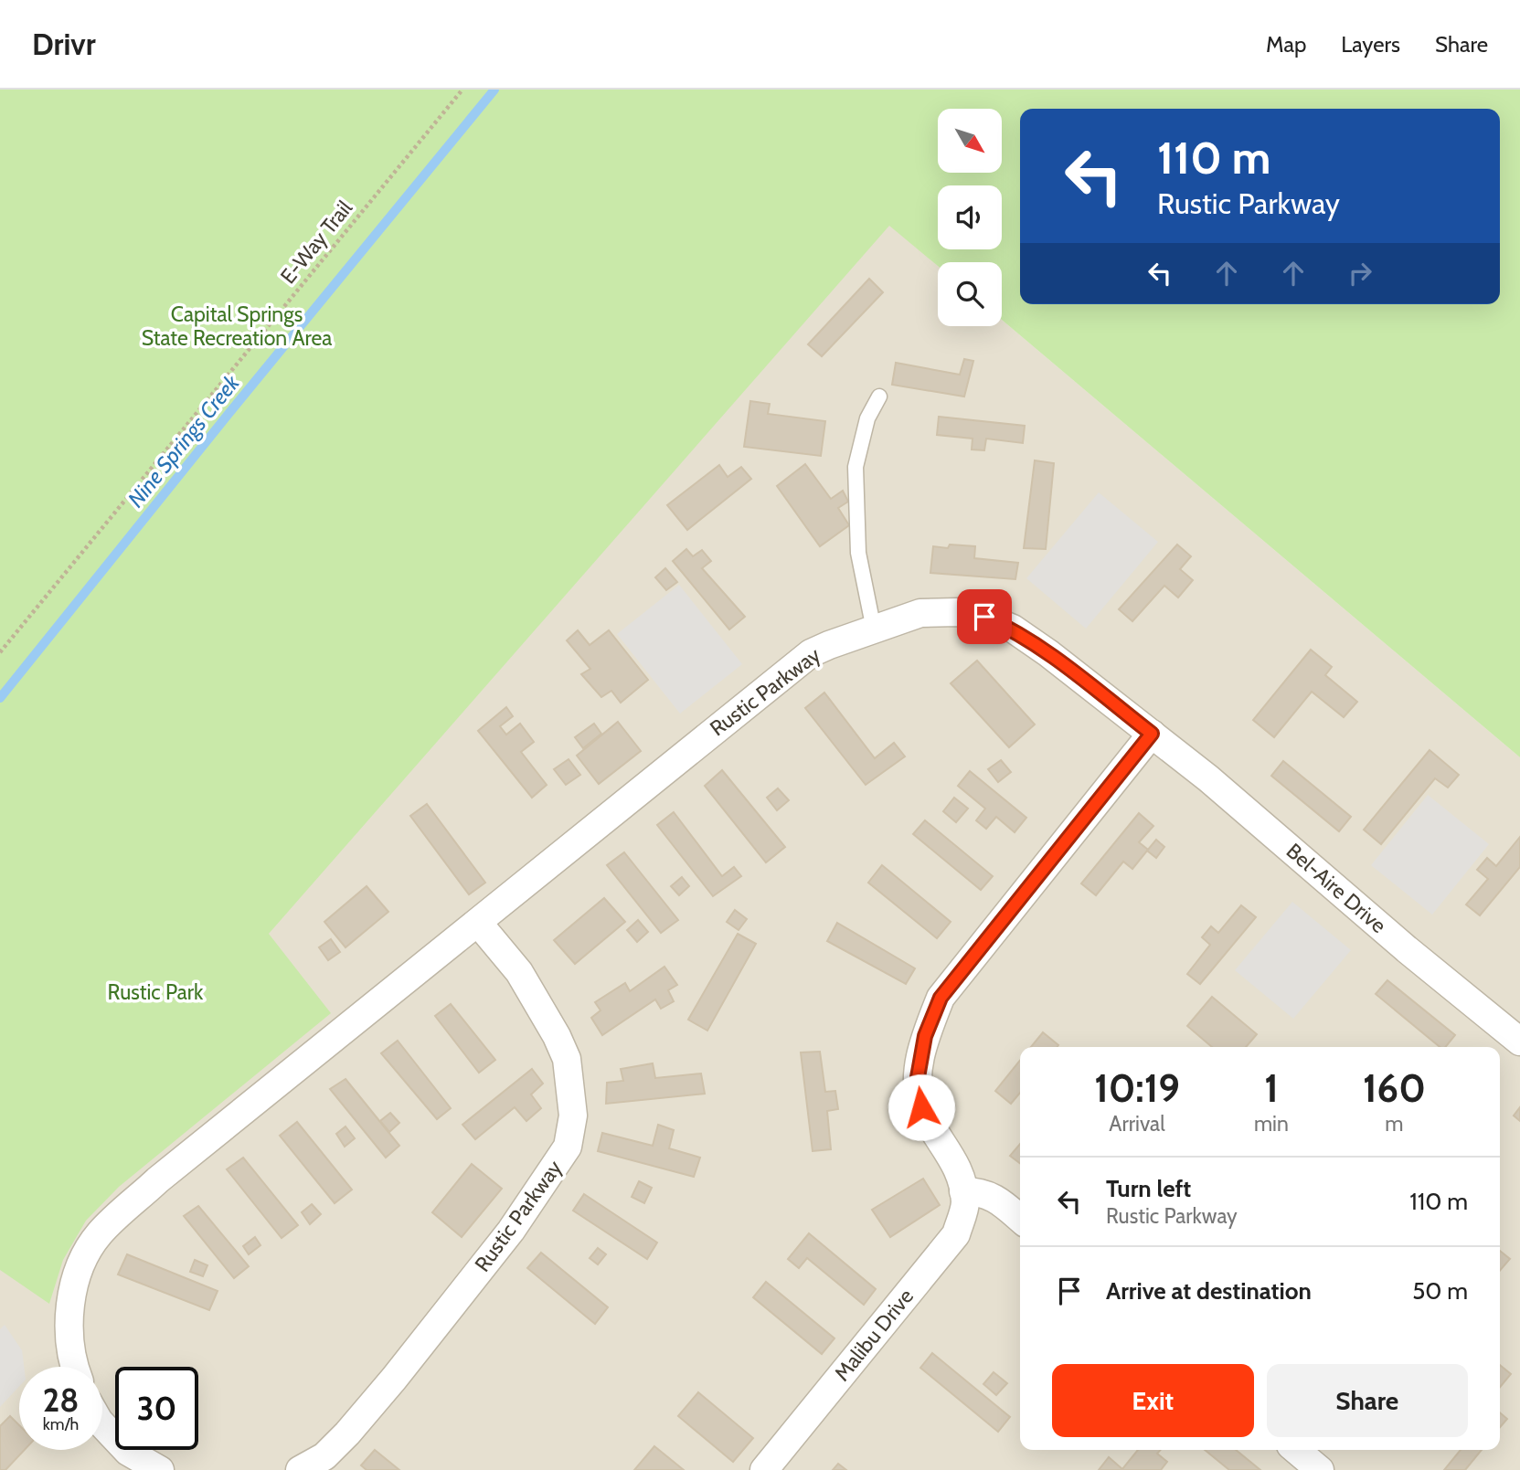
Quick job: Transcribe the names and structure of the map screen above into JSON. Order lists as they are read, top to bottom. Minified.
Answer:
{"streets":{"street":["Rustic Parkway","Bel-Aire Drive","Malibu Drive"],"path":["E-Way Trail"]},"crossings":[["Rustic Parkway","Bel-Aire Drive"]],"water":["Nine Springs Creek"],"parks":["Capital Springs State Recreation Area","Rustic Park"],"north":"bottom right","page":{"header":"Drivr","nav":["Map","Layers","Share"],"turn":["110 m","Rustic Parkway"],"eta":["10:19","Arrival","1","min","160","m"],"list":[{"name":"Turn left","note":"Rustic Parkway","value":"110 m"},{"name":"Arrive at destination","value":"50 m"}],"buttons":["Exit","Share"],"speed":"28 km/h","limit":"30"}}
